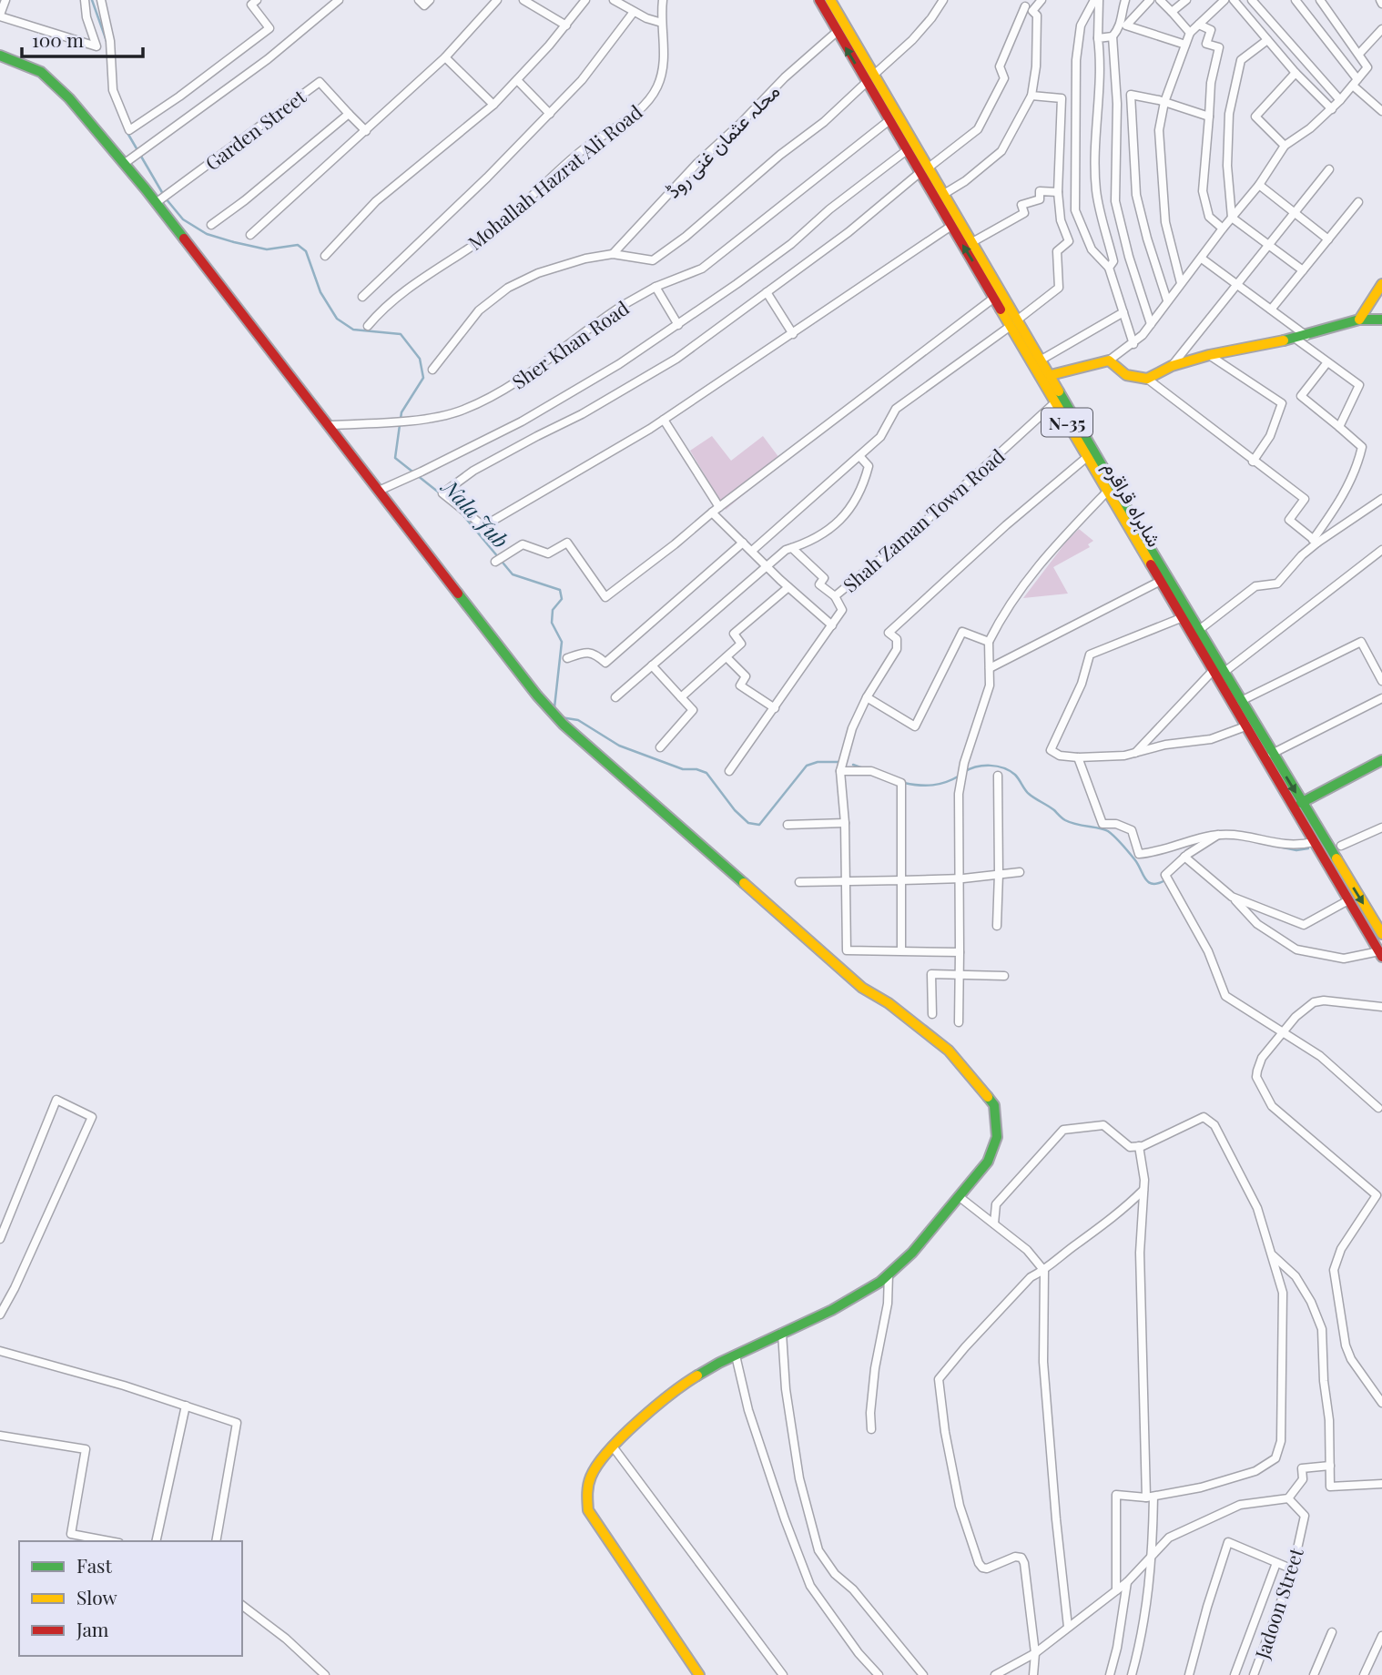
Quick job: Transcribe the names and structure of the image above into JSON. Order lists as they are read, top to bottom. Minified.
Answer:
{"streets":{"main road":["N-35","شاہراہ قراقرم"],"street":["Garden Street","محلہ عثمان غنی روڈ","Mohallah Hazrat Ali Road","Sher Khan Road","Shah Zaman Town Road","Jadoon Street"]},"crossings":[["محلہ عثمان غنی روڈ","شاہراہ قراقرم"],["Sher Khan Road","شاہراہ قراقرم"],["شاہراہ قراقرم","Shah Zaman Town Road"]],"water":["Nala Jub"],"legend":["Fast","Slow","Jam"],"scale_bar":"100 m"}
